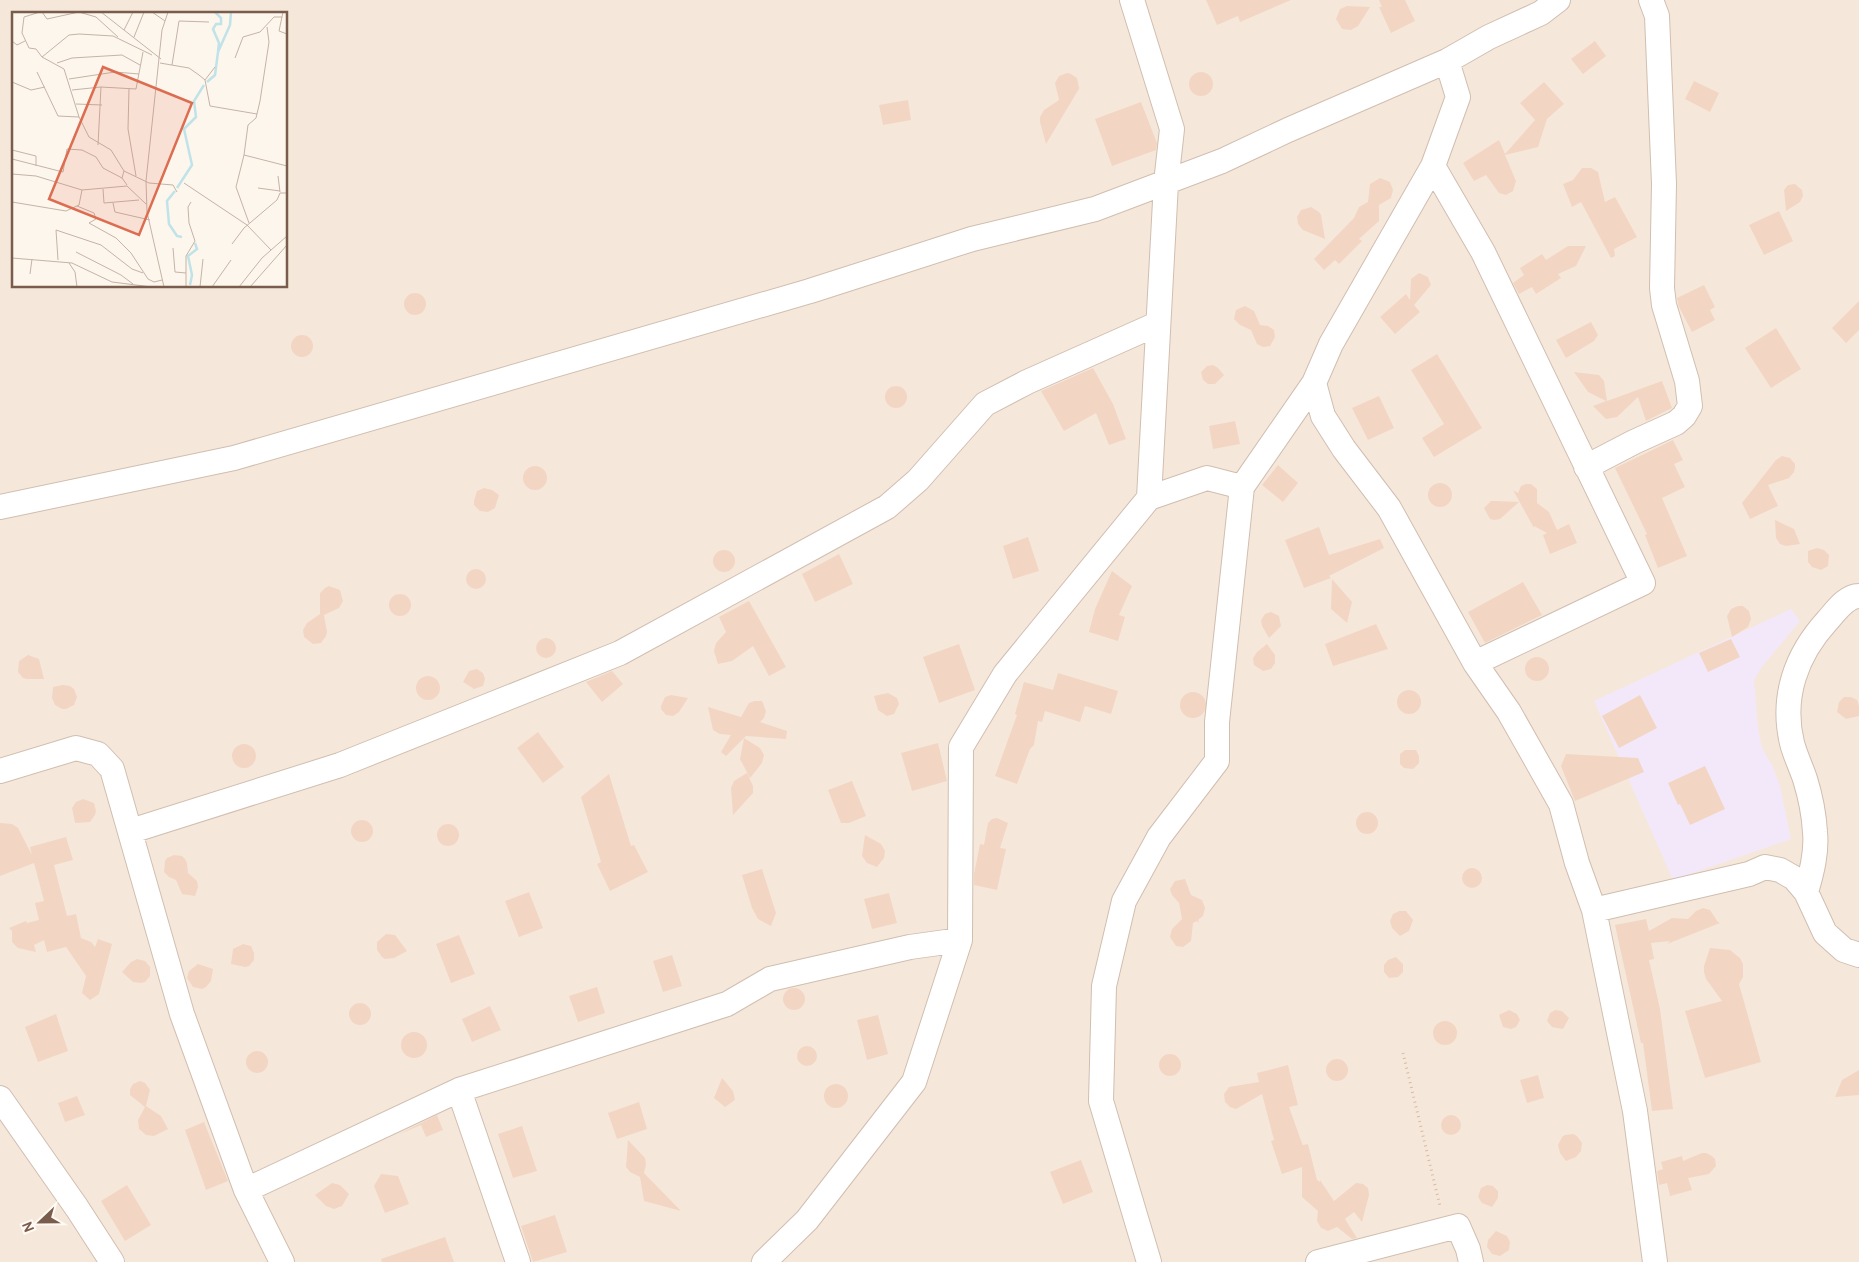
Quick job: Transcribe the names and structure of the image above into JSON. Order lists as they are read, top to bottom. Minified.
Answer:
{"north":"left"}
